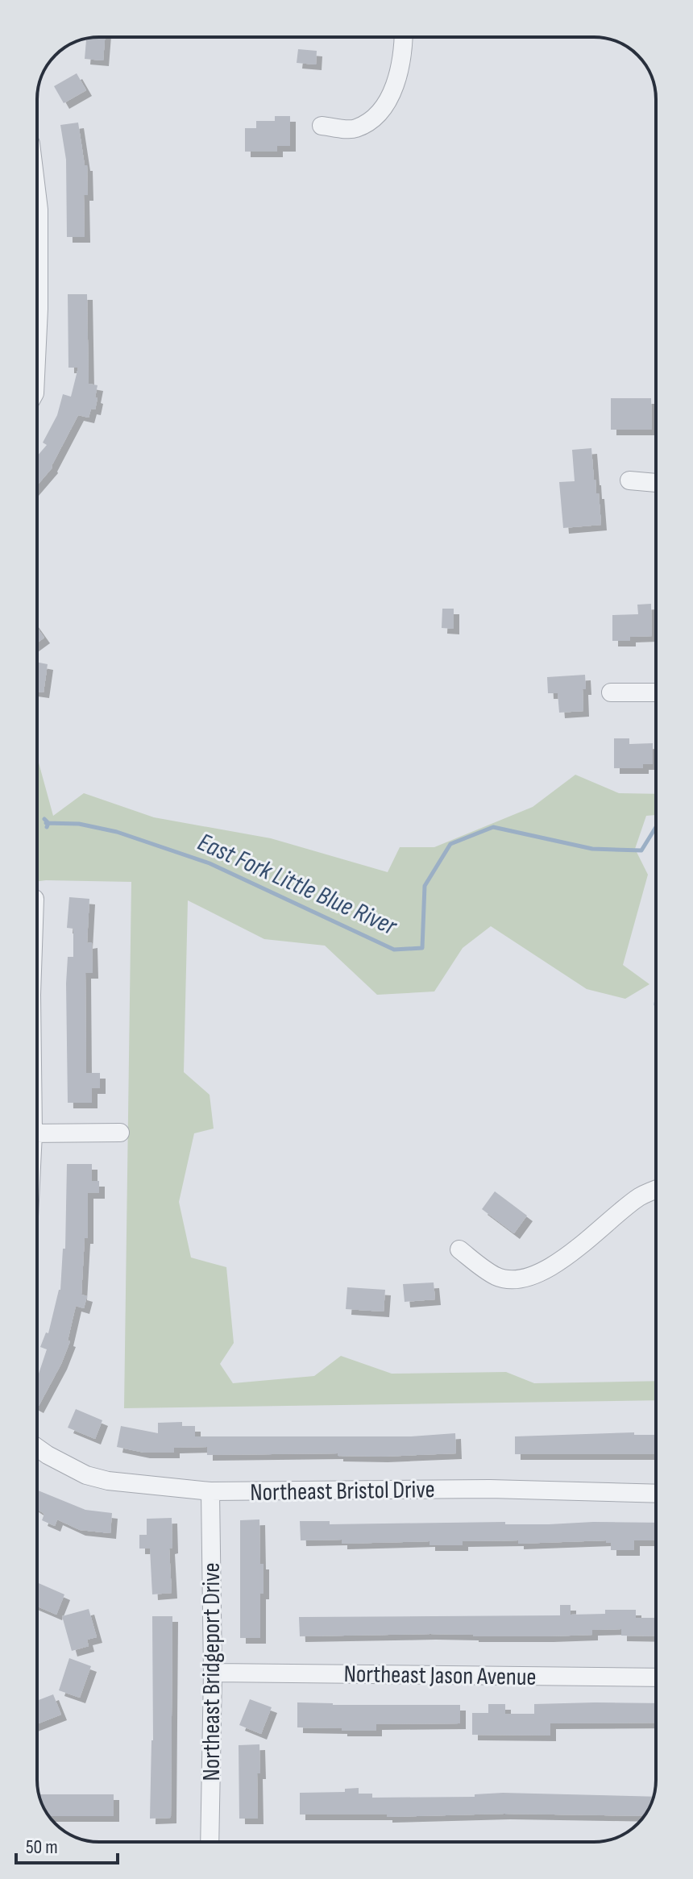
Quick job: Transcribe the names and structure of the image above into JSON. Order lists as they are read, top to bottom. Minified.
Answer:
{"streets":{"street":["Northeast Bristol Drive","Northeast Bridgeport Drive","Northeast Jason Avenue"]},"crossings":[["Northeast Bristol Drive","Northeast Bridgeport Drive"],["Northeast Bridgeport Drive","Northeast Jason Avenue"]],"water":["East Fork Little Blue River"],"scale_bar":"50 m"}
